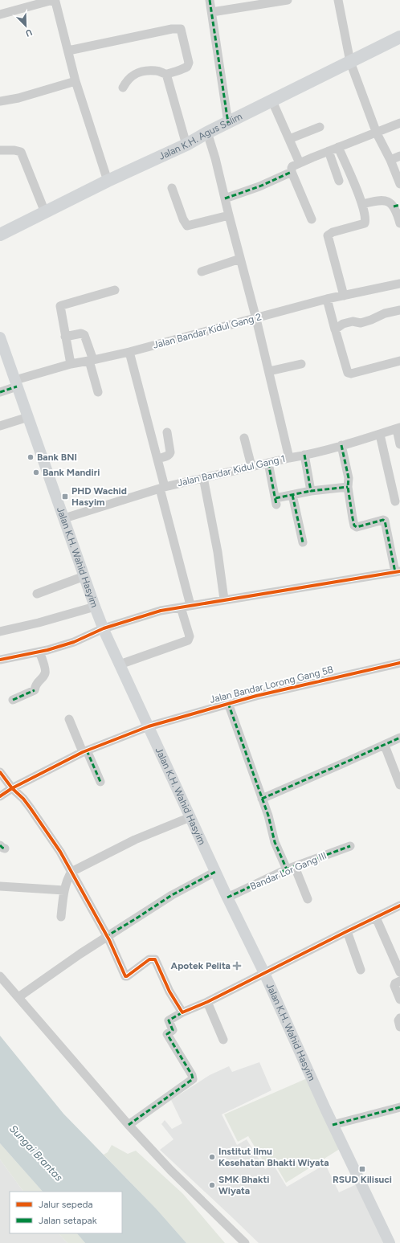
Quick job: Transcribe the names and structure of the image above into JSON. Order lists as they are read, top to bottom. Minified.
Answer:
{"streets":{"highway":["Jalan K.H. Agus Salim"],"main road":["Jalan K.H. Wahid Hasyim"],"street":["Jalan Bandar Kidul Gang 2","Jalan Bandar Kidul Gang 1","Jalan Bandar Lorong Gang 5B","Bandar Lor Gang III"]},"crossings":[["Jalan Bandar Kidul Gang 2","Jalan K.H. Wahid Hasyim"],["Jalan Bandar Kidul Gang 1","Jalan K.H. Wahid Hasyim"],["Jalan K.H. Wahid Hasyim","Jalan Bandar Lorong Gang 5B"],["Jalan K.H. Wahid Hasyim","Bandar Lor Gang III"]],"water":["Sungai Brantas"],"places":{"other":["Bank BNI","Bank Mandiri","Institut Ilmu Kesehatan Bhakti Wiyata","SMK Bhakti Wiyata"],"transit":["PHD Wachid Hasyim","RSUD Kilisuci"],"health":["Apotek Pelita"]},"legend":["Jalur sepeda","Jalan setapak"],"north":"bottom right"}
